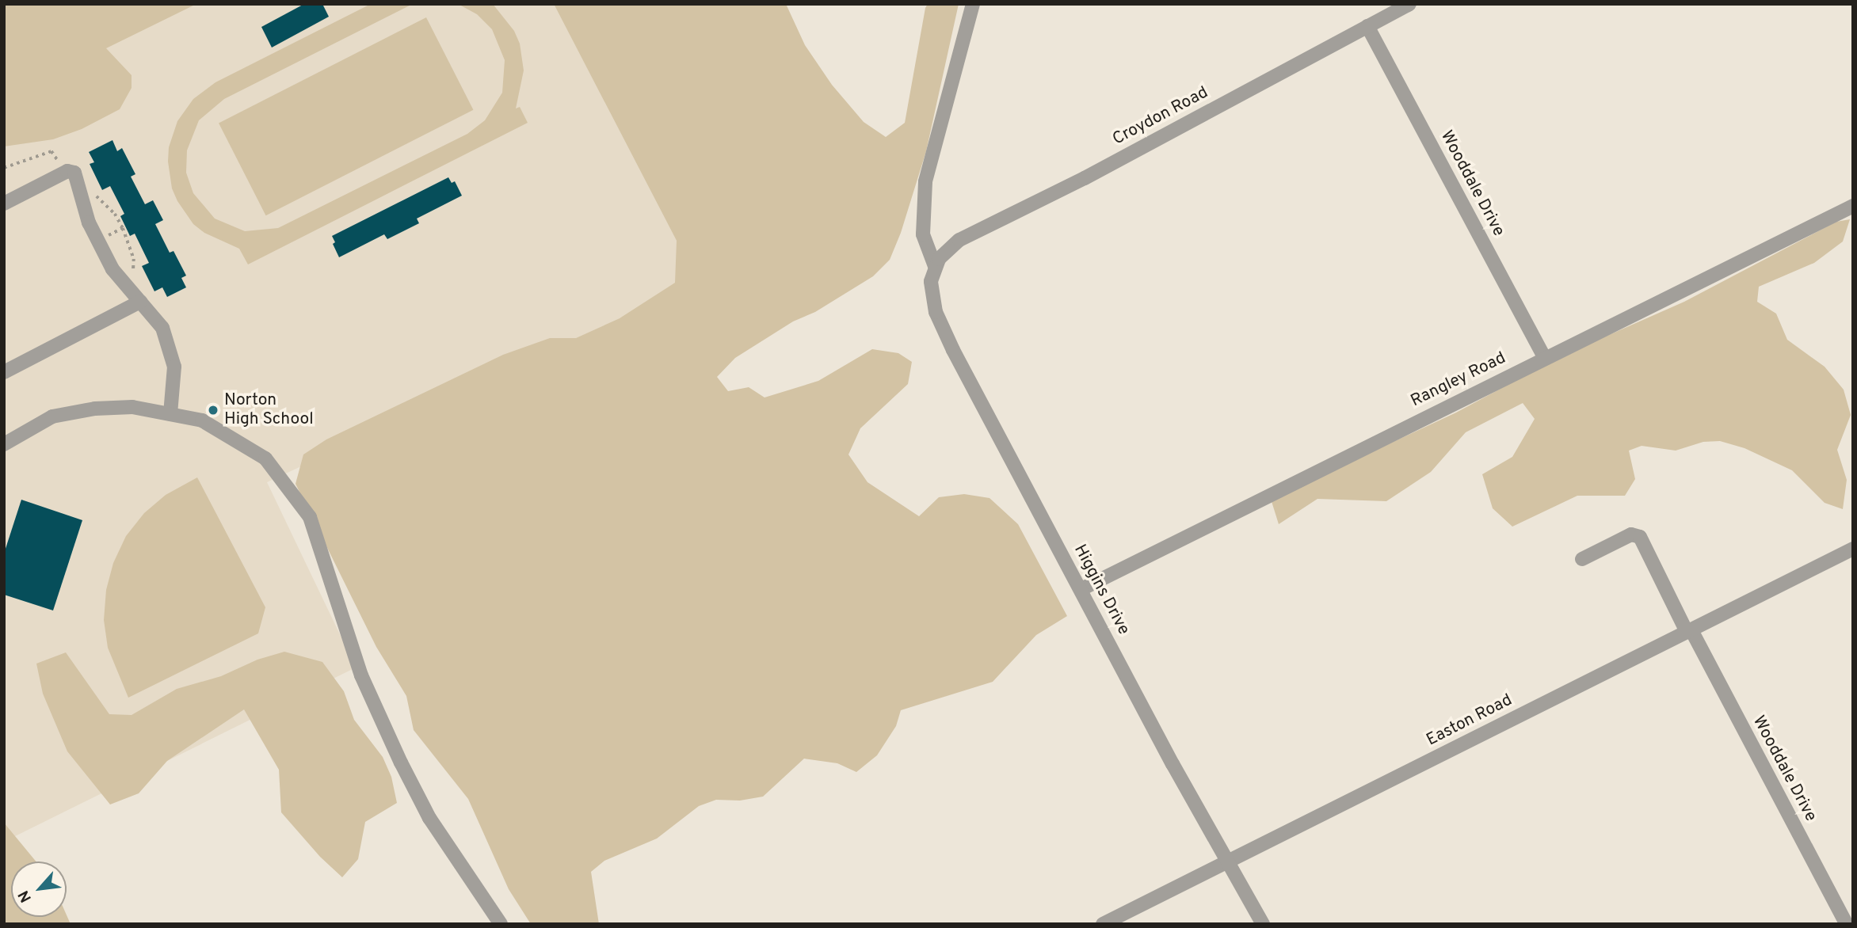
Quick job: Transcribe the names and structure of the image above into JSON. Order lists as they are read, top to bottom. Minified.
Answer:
{"streets":{"street":["Croydon Road","Wooddale Drive","Rangley Road","Higgins Drive","Easton Road"]},"crossings":[["Croydon Road","Wooddale Drive"],["Croydon Road","Higgins Drive"],["Wooddale Drive","Rangley Road"],["Wooddale Drive","Easton Road"],["Rangley Road","Higgins Drive"],["Higgins Drive","Easton Road"]],"places":["Norton High School"],"north":"bottom left"}
